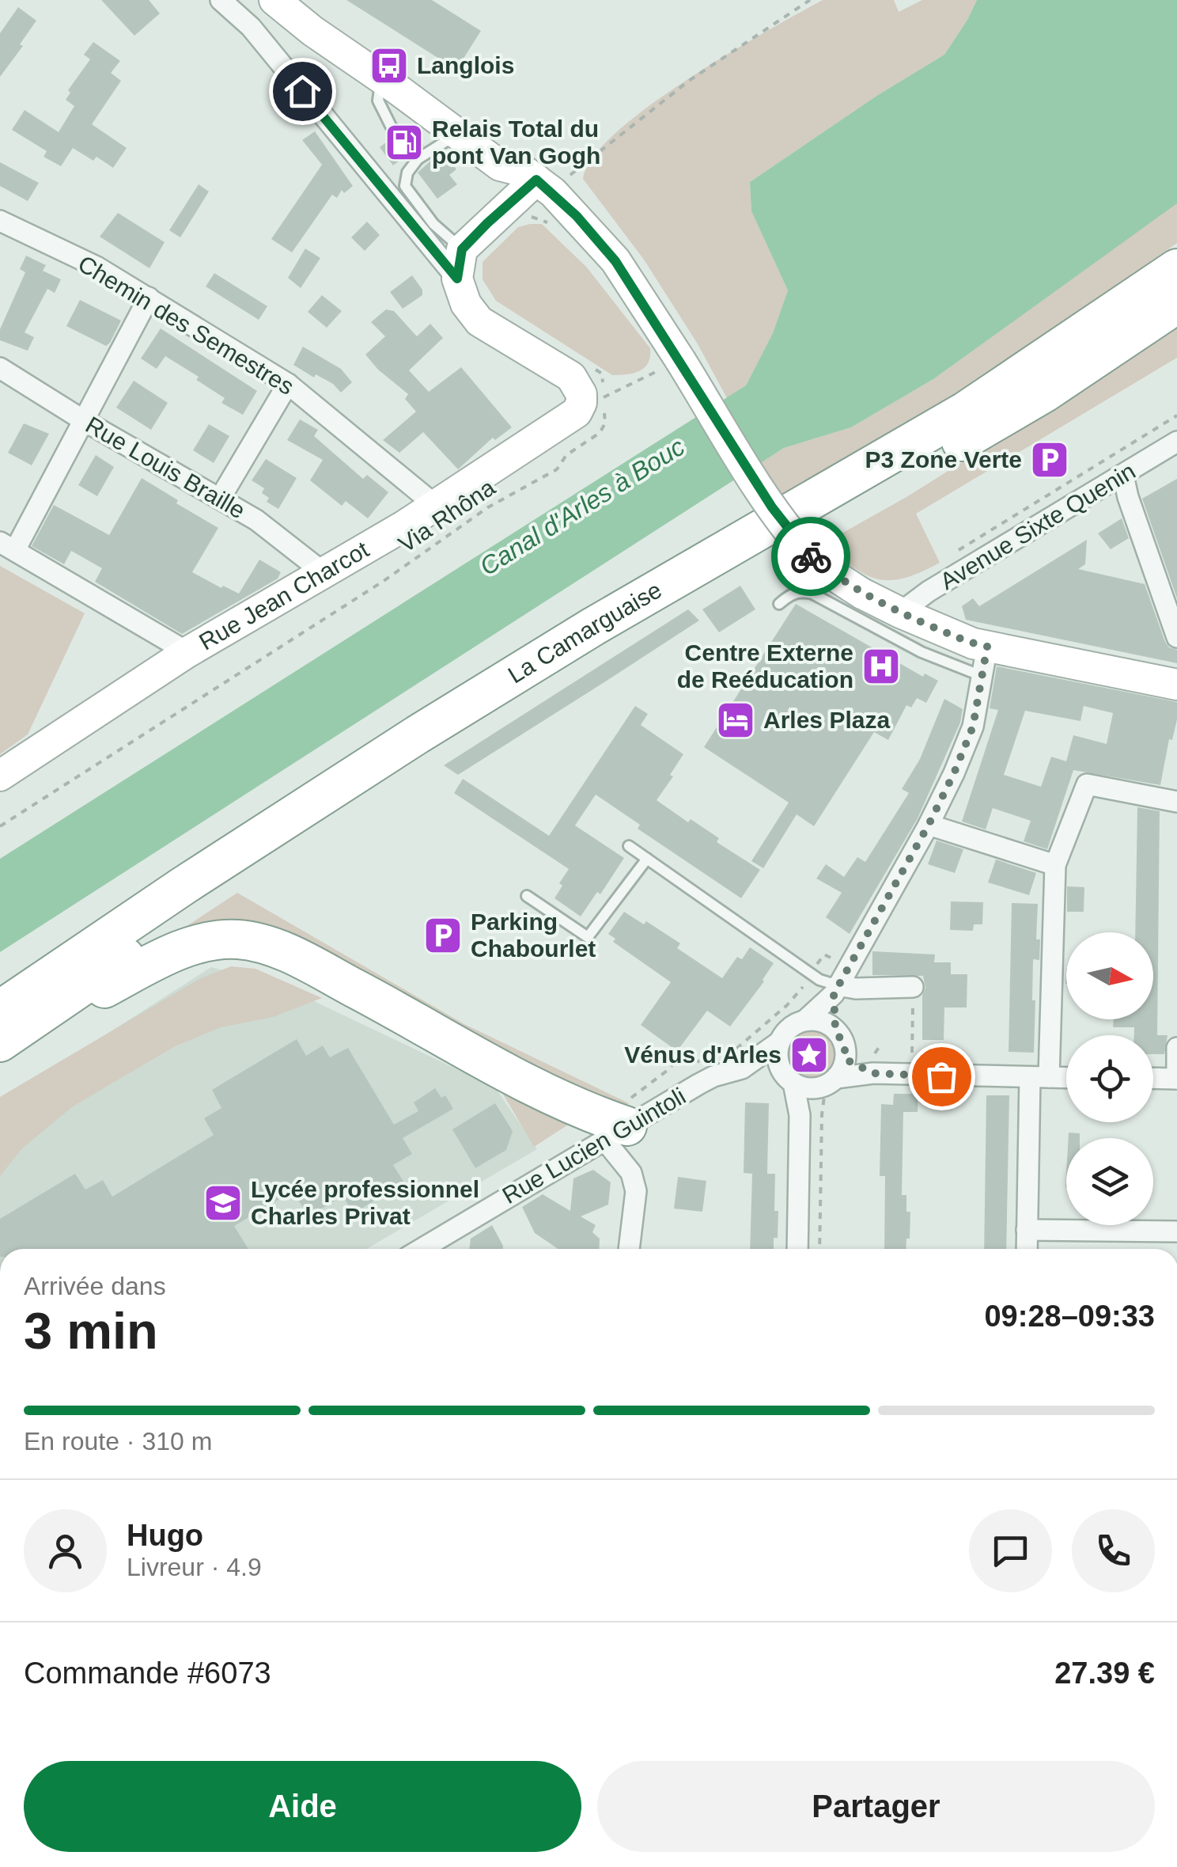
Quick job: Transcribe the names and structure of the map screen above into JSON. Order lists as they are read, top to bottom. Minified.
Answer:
{"streets":{"highway":["La Camarguaise"],"main road":["Rue Jean Charcot"],"street":["Chemin des Semestres","Rue Louis Braille","Avenue Sixte Quenin","Rue Lucien Guintoli"],"path":["Via Rhôna"]},"crossings":[["Chemin des Semestres","Rue Jean Charcot"],["Rue Louis Braille","Rue Jean Charcot"]],"water":["Canal d'Arles à Bouc"],"places":{"bus stop":["Langlois"],"fuel station":["Relais Total du pont Van Gogh"],"parking":["P3 Zone Verte","Parking Chabourlet"],"hospital":["Centre Externe de Reéducation"],"hotel":["Arles Plaza"],"place":["Vénus d'Arles"],"school or university":["Lycée professionnel Charles Privat"]},"north":"right","page":{"heading":["3 min","Arrivée dans","09:28–09:33"],"panel":["Hugo","Livreur · 4.9","Commande #6073","27.39 €"],"bar":"En route · 310 m","buttons":["Aide","Partager"]}}
